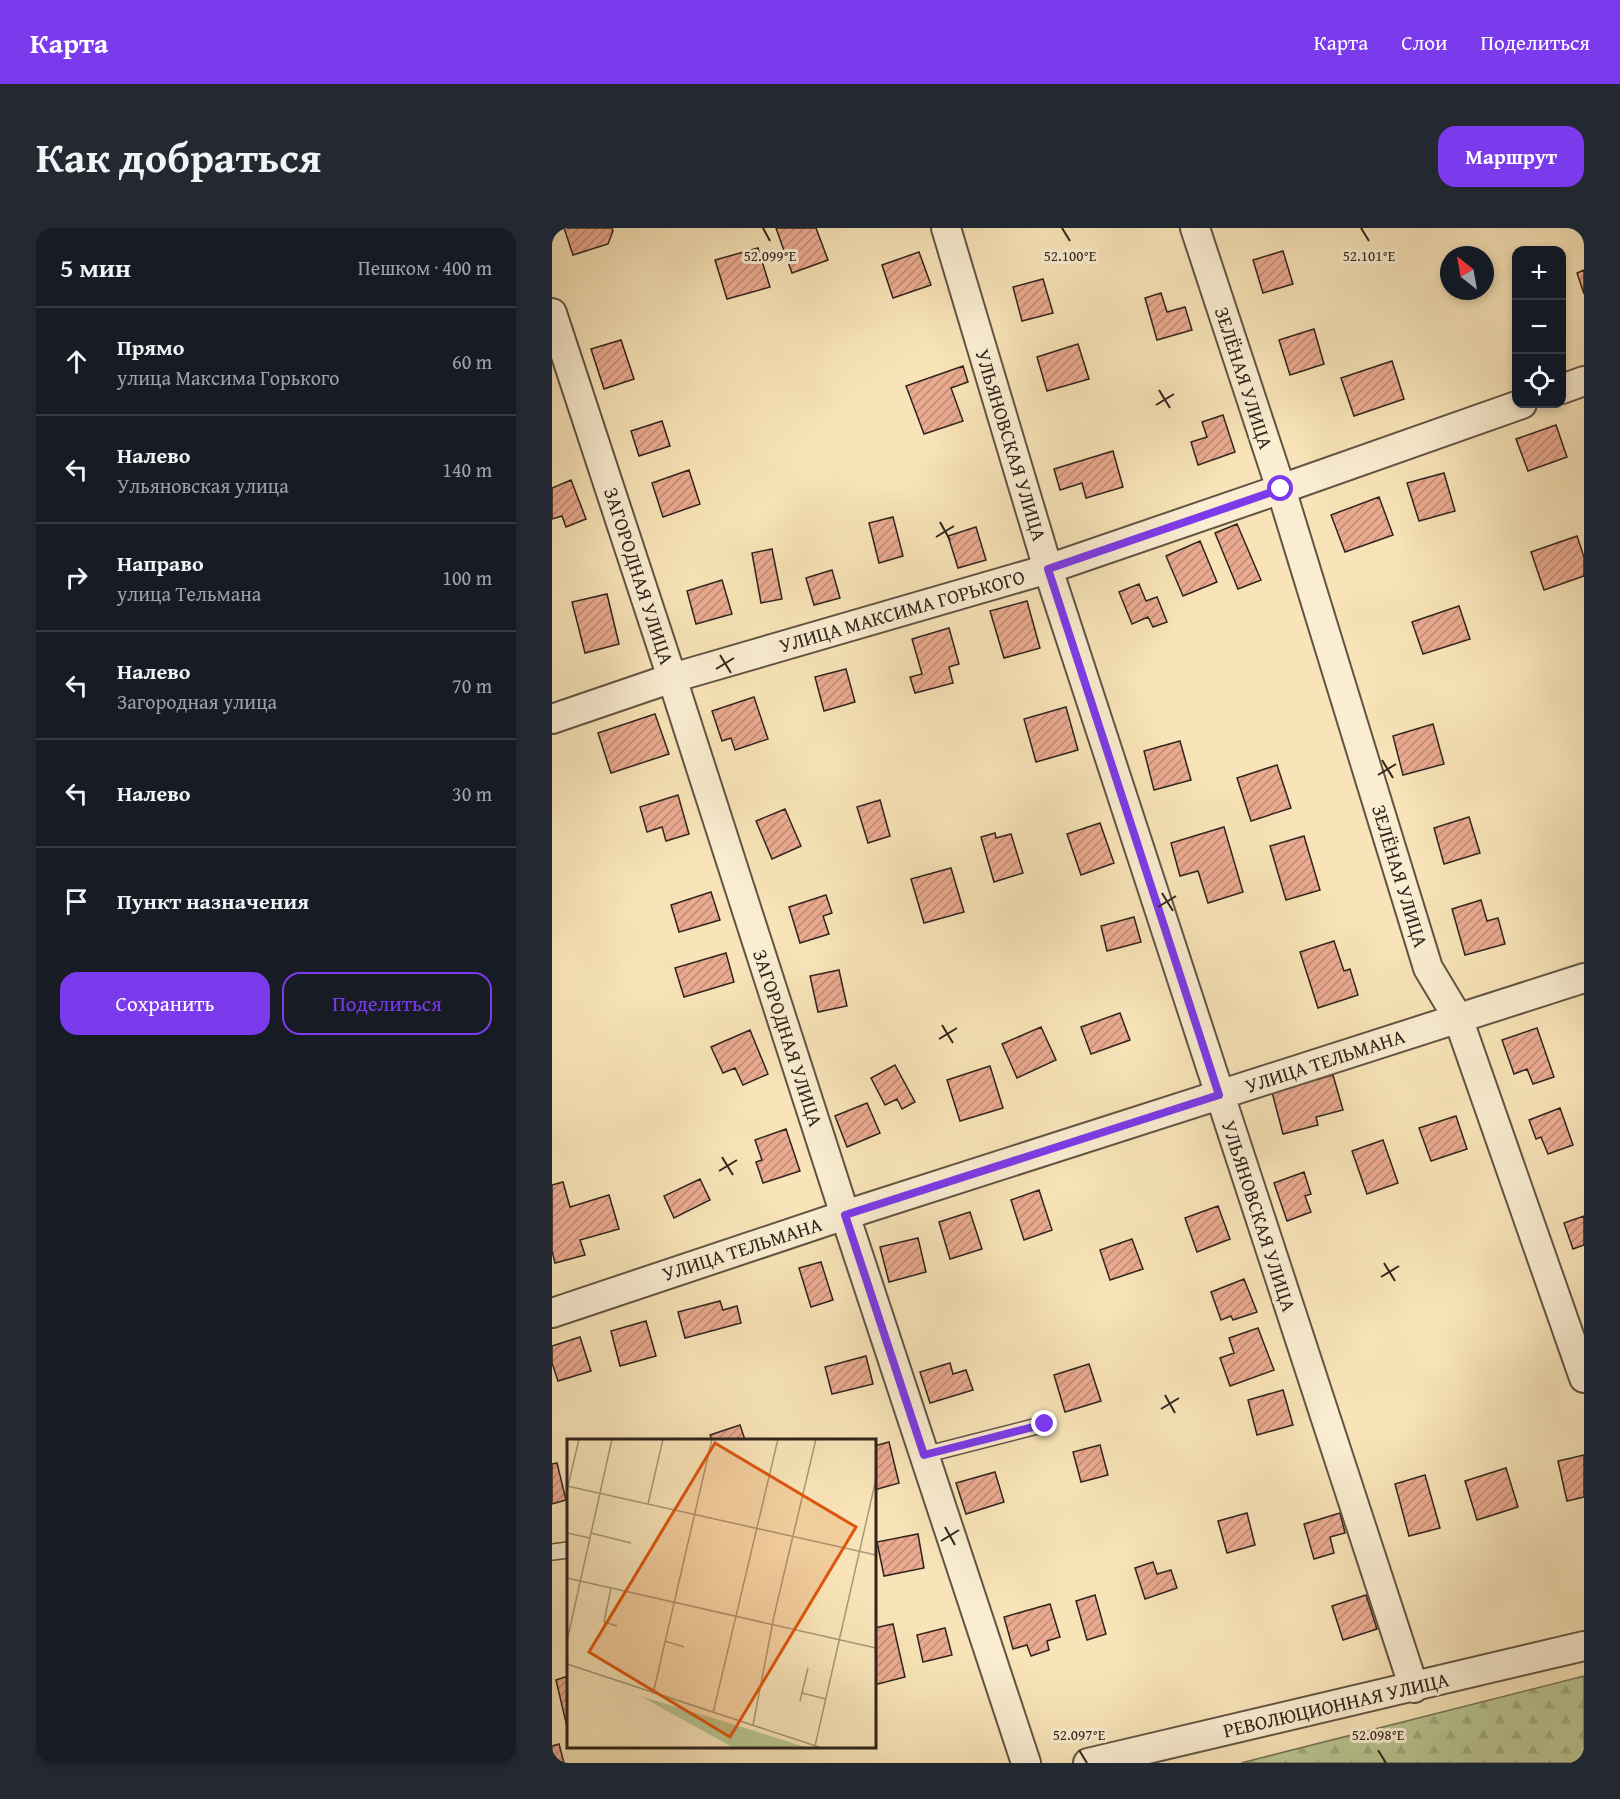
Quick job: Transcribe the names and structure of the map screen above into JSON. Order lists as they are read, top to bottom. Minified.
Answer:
{"streets":{"street":["ЗЕЛЁНАЯ УЛИЦА","УЛЬЯНОВСКАЯ УЛИЦА","ЗАГОРОДНАЯ УЛИЦА","УЛИЦА МАКСИМА ГОРЬКОГО","УЛИЦА ТЕЛЬМАНА","РЕВОЛЮЦИОННАЯ УЛИЦА"]},"crossings":[["ЗЕЛЁНАЯ УЛИЦА","УЛИЦА МАКСИМА ГОРЬКОГО"],["ЗЕЛЁНАЯ УЛИЦА","УЛИЦА ТЕЛЬМАНА"],["УЛЬЯНОВСКАЯ УЛИЦА","УЛИЦА МАКСИМА ГОРЬКОГО"],["УЛЬЯНОВСКАЯ УЛИЦА","УЛИЦА ТЕЛЬМАНА"],["УЛЬЯНОВСКАЯ УЛИЦА","РЕВОЛЮЦИОННАЯ УЛИЦА"],["ЗАГОРОДНАЯ УЛИЦА","УЛИЦА МАКСИМА ГОРЬКОГО"],["ЗАГОРОДНАЯ УЛИЦА","УЛИЦА ТЕЛЬМАНА"]],"north":"top left","page":{"header":"Карта","nav":["Карта","Слои","Поделиться"],"title":"Как добраться","buttons":["Маршрут",["Сохранить","Поделиться"]],"heading":["5 мин","Пешком · 400 m"],"map_buttons":["+","−"],"list":[["Прямо","улица Максима Горького","60 m"],["Налево","Ульяновская улица","140 m"],["Направо","улица Тельмана","100 m"],["Налево","Загородная улица","70 m"],["Налево","30 m"],"Пункт назначения"]},"coordinates":["52.101°E","52.099°E","52.100°E","52.097°E","52.098°E"]}
